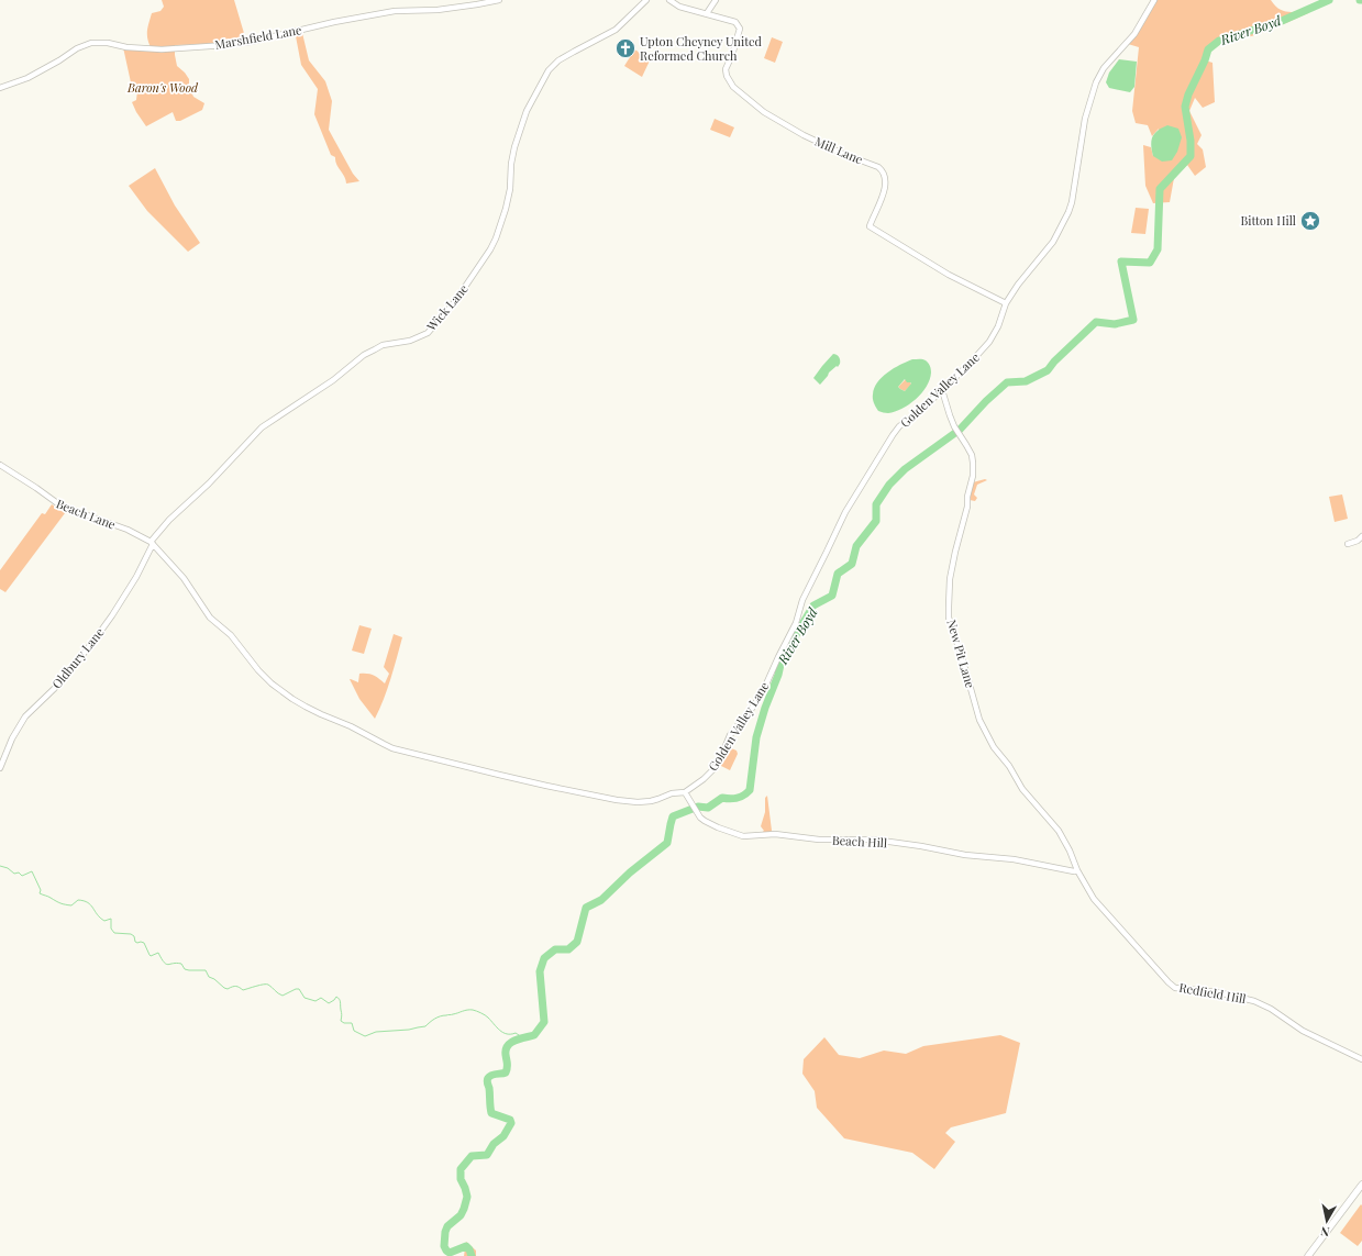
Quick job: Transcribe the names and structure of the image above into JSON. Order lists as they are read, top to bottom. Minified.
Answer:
{"streets":{"street":["Marshfield Lane","Mill Lane","Wick Lane","Golden Valley Lane","Beach Lane","New Pit Lane","Oldbury Lane","Beach Hill","Redfield Hill"]},"crossings":[["Mill Lane","Golden Valley Lane"],["Wick Lane","Beach Lane"],["Wick Lane","Oldbury Lane"],["Golden Valley Lane","New Pit Lane"],["Golden Valley Lane","Beach Hill"],["Beach Lane","Oldbury Lane"],["New Pit Lane","Beach Hill"],["New Pit Lane","Redfield Hill"],["Beach Hill","Redfield Hill"]],"water":["River Boyd"],"parks":["Baron's Wood"],"places":{"church":["Upton Cheyney United Reformed Church"],"place":["Bitton Hill"]},"north":"bottom"}
